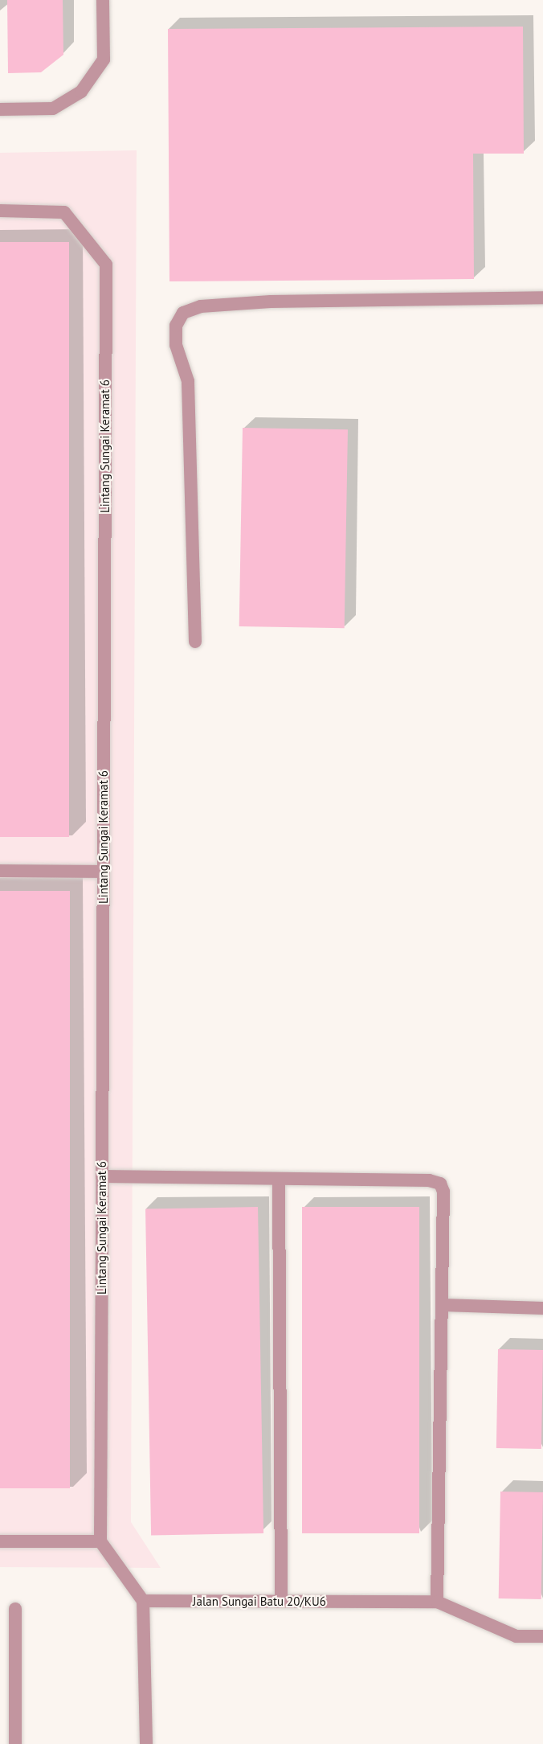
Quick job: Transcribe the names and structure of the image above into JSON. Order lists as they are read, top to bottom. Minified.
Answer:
{"streets":{"street":["Lintang Sungai Keramat 6","Jalan Sungai Batu 20/KU6"]}}
